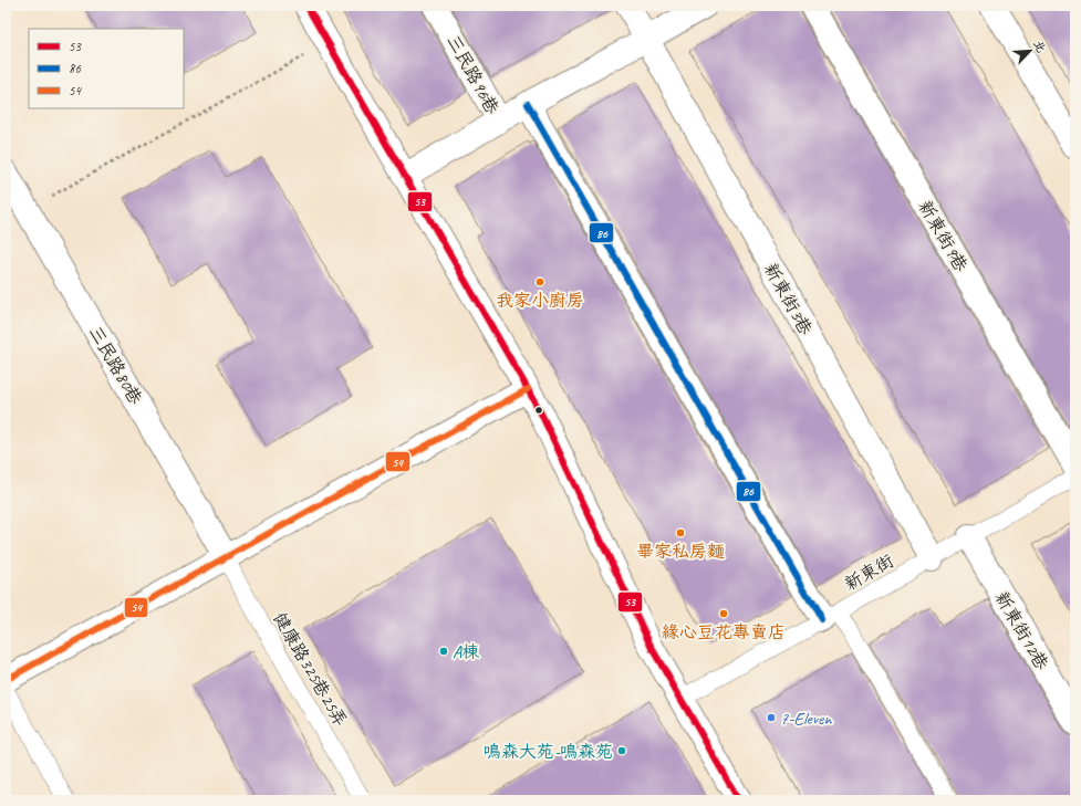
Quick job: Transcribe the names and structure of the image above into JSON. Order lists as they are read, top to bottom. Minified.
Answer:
{"streets":{"street":["三民路96巷","新東街9巷","新東街3巷","三民路80巷","新東街12巷"],"lane":["新東街","健康路325巷25弄"]},"crossings":[["新東街3巷","新東街"],["三民路80巷","健康路325巷25弄"],["新東街","新東街12巷"]],"places":["我家小廚房","畢家私房麵","緣心豆花專賣店","A棟","7-Eleven","鳴森大苑-鳴森苑"],"lines":["transit line 53","transit line 86","transit line 54"],"legend":["53","86","54"],"north":"top right"}
